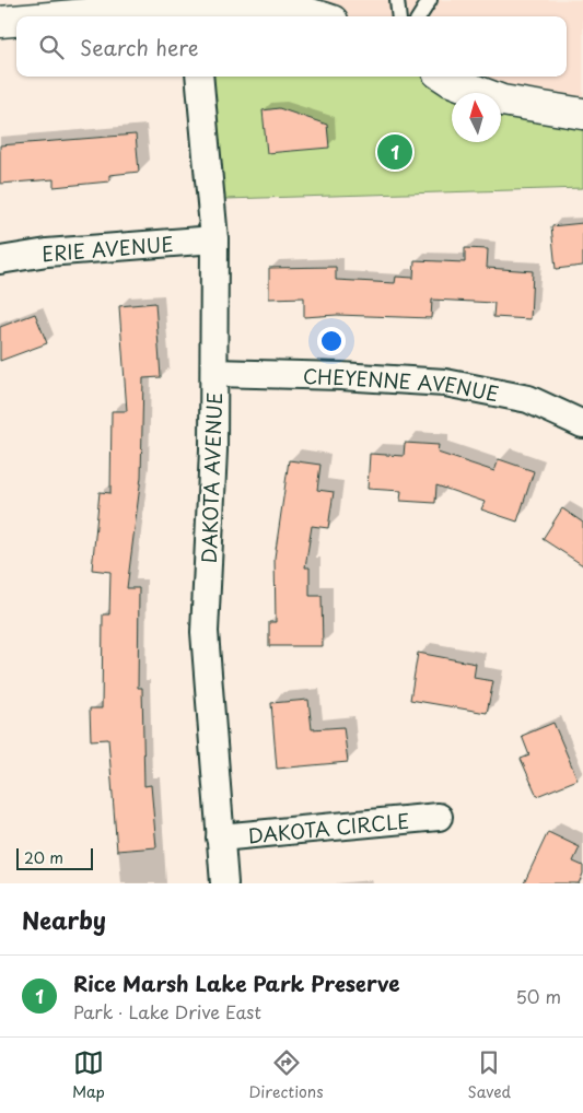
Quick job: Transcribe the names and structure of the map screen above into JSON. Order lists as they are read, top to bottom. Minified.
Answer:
{"streets":{"street":["ERIE AVENUE","CHEYENNE AVENUE","DAKOTA AVENUE","DAKOTA CIRCLE"]},"crossings":[["ERIE AVENUE","DAKOTA AVENUE"],["CHEYENNE AVENUE","DAKOTA AVENUE"],["DAKOTA AVENUE","DAKOTA CIRCLE"]],"scale_bar":"20 m","north":"top","page":{"search":"Search here","pins":"1","scale":"20 m","heading":"Nearby","list":[{"mark":"1","name":"Rice Marsh Lake Park Preserve","note":"Park · Lake Drive East","value":"50 m"}],"nav":["Map","Directions","Saved"]}}
